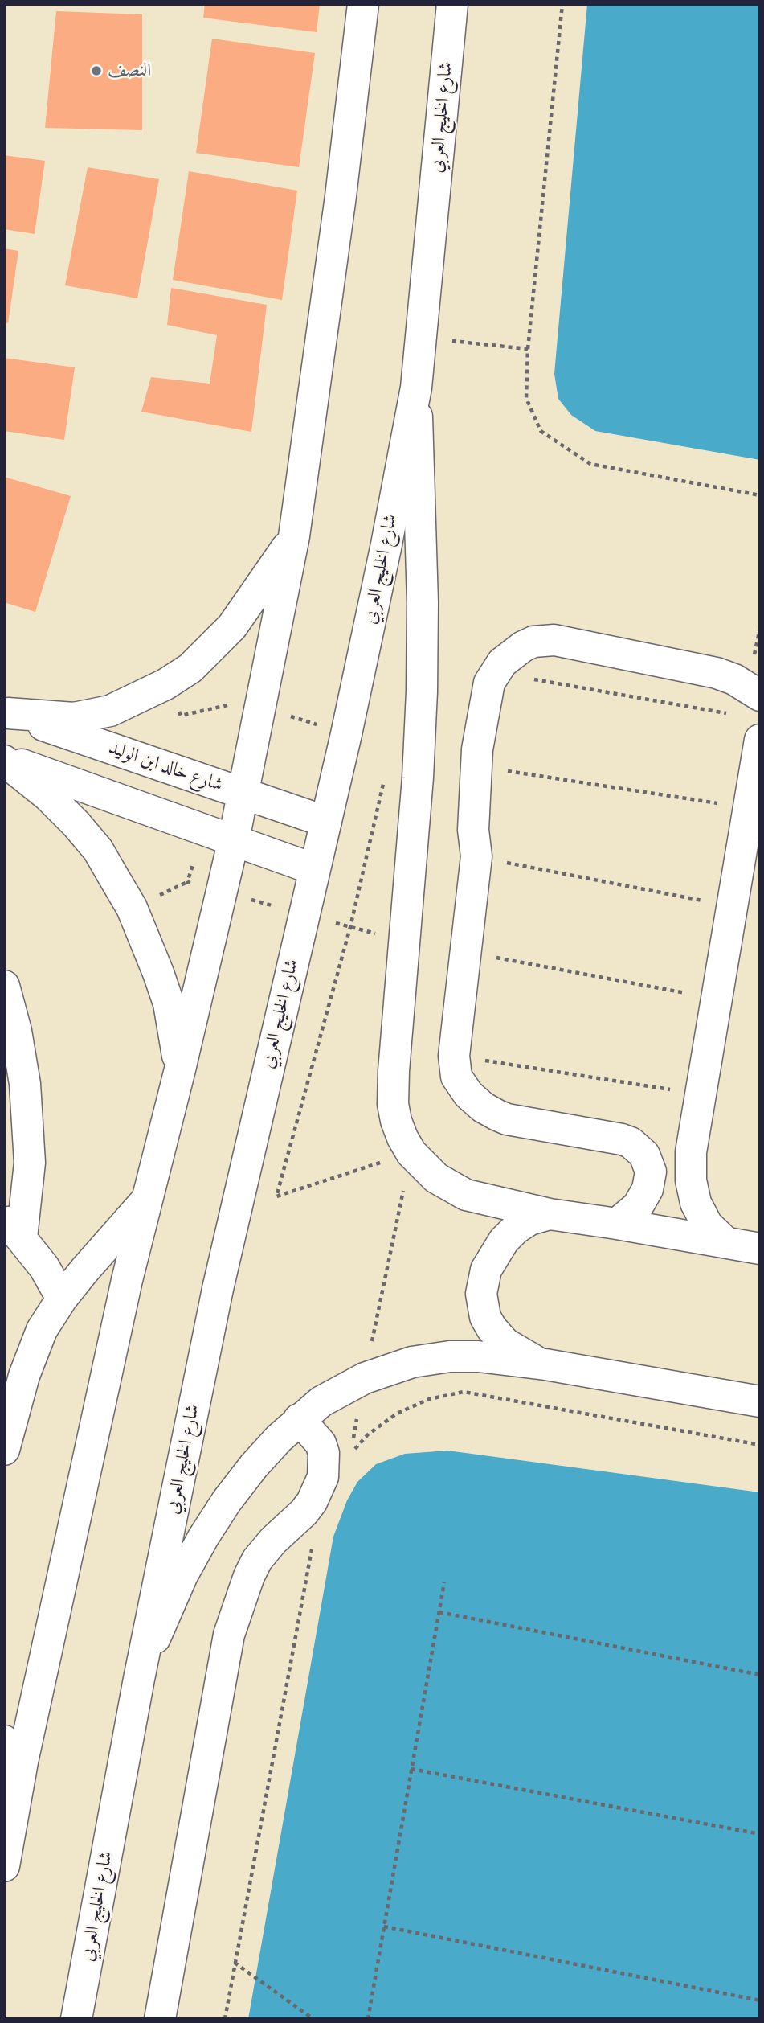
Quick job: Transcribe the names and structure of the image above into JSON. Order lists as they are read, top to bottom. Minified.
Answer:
{"streets":{"main road":["شارع الخليج العربي","شارع خالد ابن الوليد"]},"crossings":[["شارع الخليج العربي","شارع خالد ابن الوليد"]],"places":["النصف"]}
